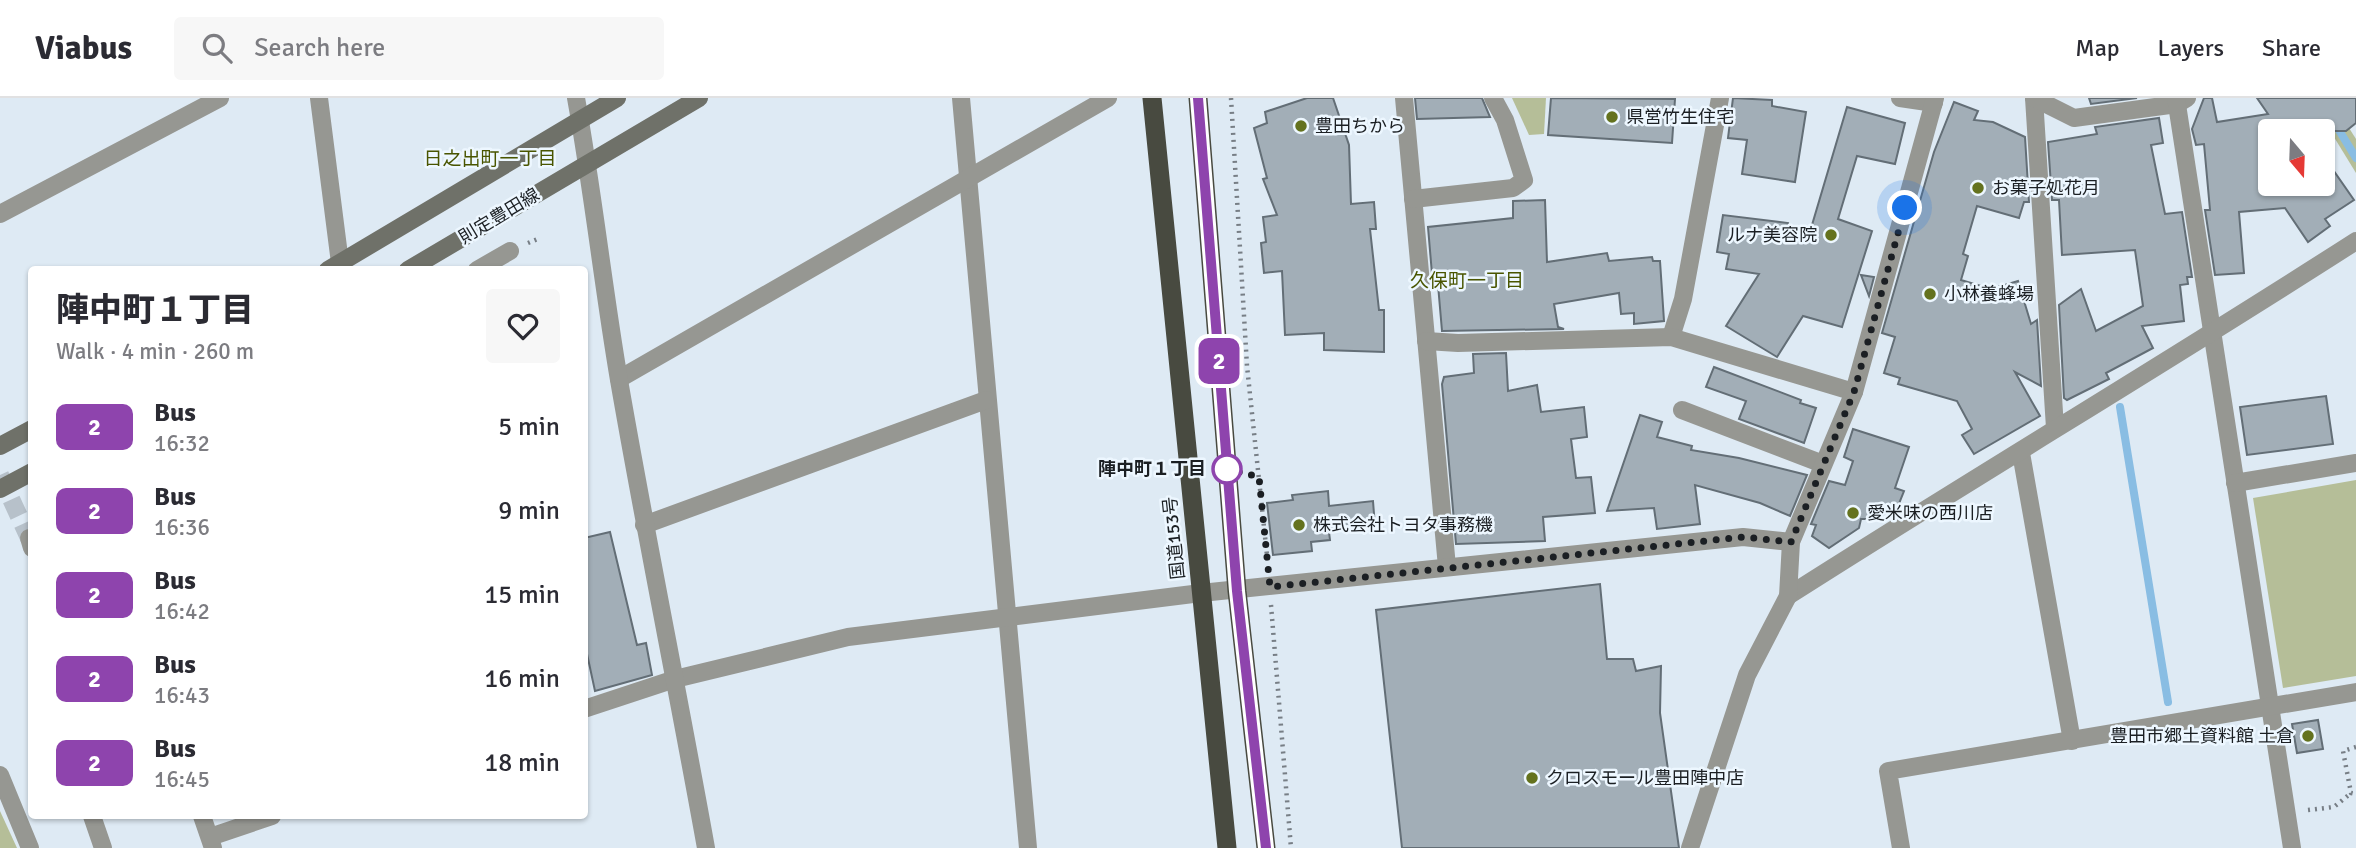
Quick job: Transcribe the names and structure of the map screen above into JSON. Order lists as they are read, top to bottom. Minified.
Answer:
{"streets":{"highway":["国道153号"],"main road":["則定豊田線"]},"districts":["日之出町一丁目","久保町一丁目"],"places":["県営竹生住宅","豊田ちから","お菓子処花月","ルナ美容院","小林養蜂場","陣中町１丁目","愛米味の西川店","株式会社トヨタ事務機","豊田市郷土資料館 土倉","クロスモール豊田陣中店"],"lines":["bus line 2"],"north":"bottom","page":{"header":"Viabus","search":"Search here","nav":["Map","Layers","Share"],"on_map":"2","heading":["陣中町１丁目","Walk · 4 min · 260 m"],"list":[{"mark":"2","name":"Bus","note":"16:32","value":"5 min"},{"mark":"2","name":"Bus","note":"16:36","value":"9 min"},{"mark":"2","name":"Bus","note":"16:42","value":"15 min"},{"mark":"2","name":"Bus","note":"16:43","value":"16 min"},{"mark":"2","name":"Bus","note":"16:45","value":"18 min"}]}}
